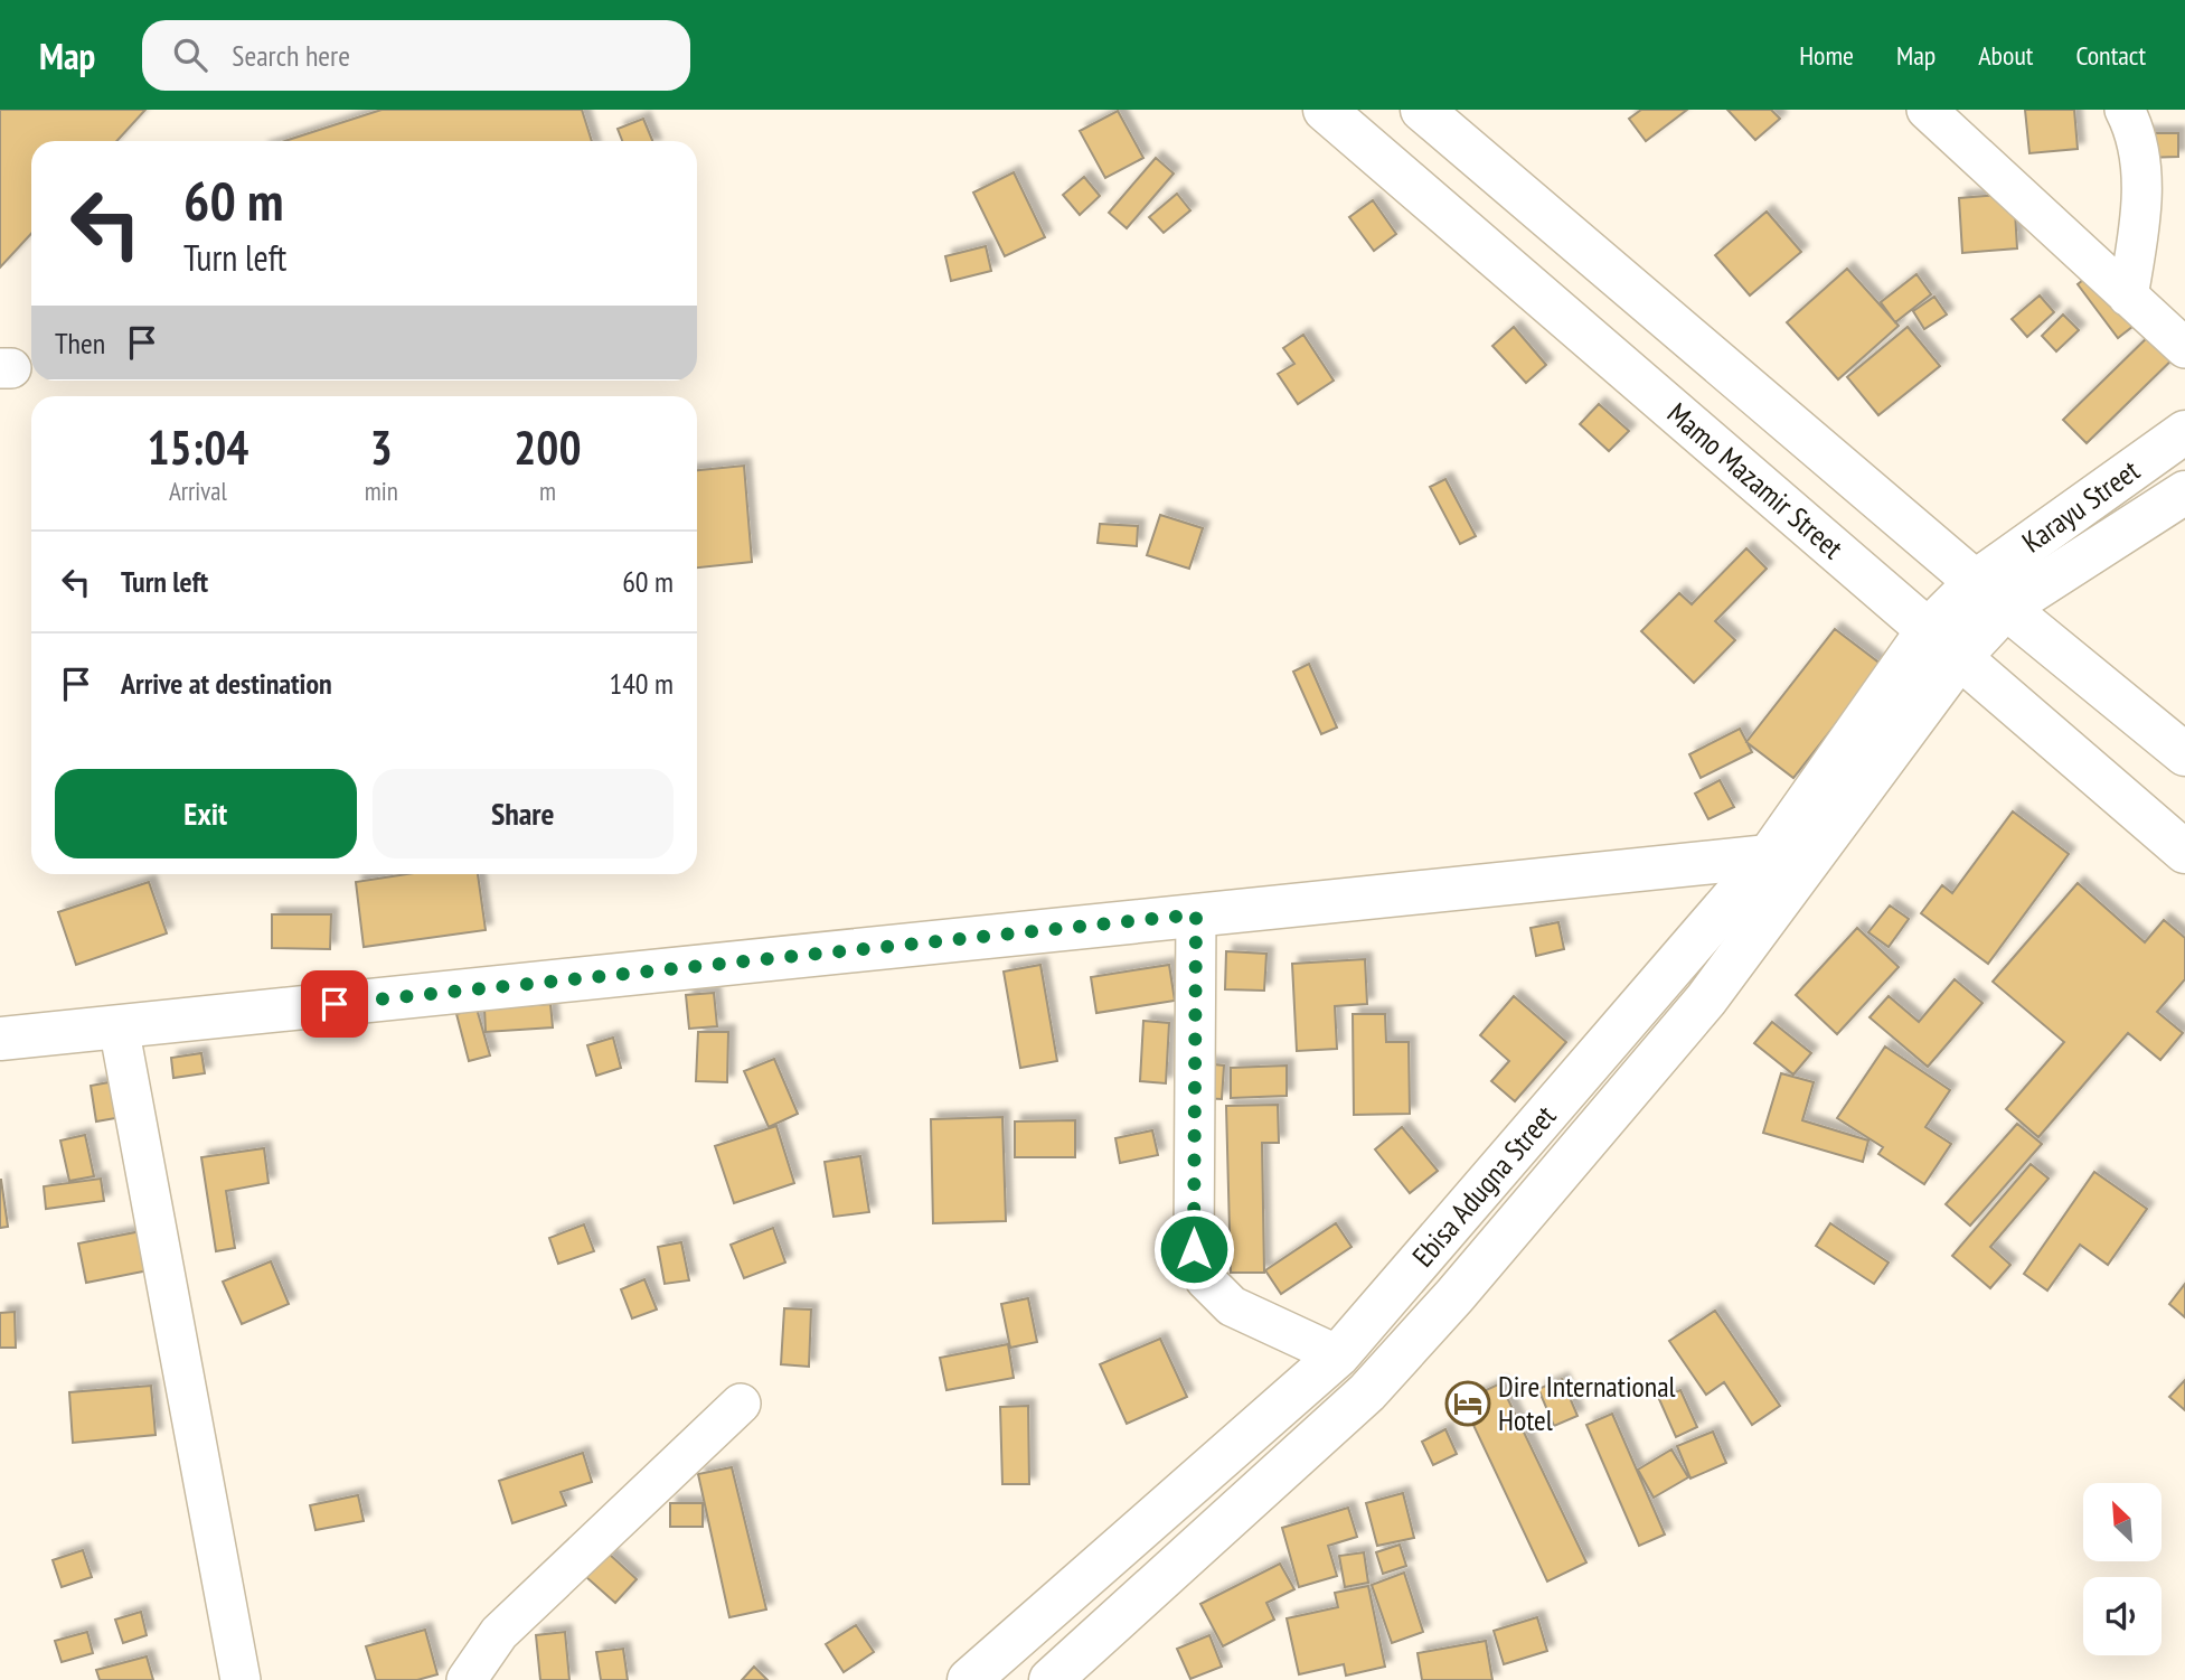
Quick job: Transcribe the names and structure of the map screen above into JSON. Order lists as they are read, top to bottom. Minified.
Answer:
{"streets":{"main road":["Mamo Mazamir Street","Karayu Street","Ebisa Adugna Street"]},"crossings":[["Mamo Mazamir Street","Ebisa Adugna Street"],["Karayu Street","Ebisa Adugna Street"]],"places":{"hotel":["Dire International Hotel"]},"north":"top left","page":{"header":"Map","search":"Search here","nav":["Home","Map","About","Contact"],"turn":["60 m","Turn left"],"then":"Then","eta":["15:04","Arrival","3","min","200","m"],"list":[{"name":"Turn left","value":"60 m"},{"name":"Arrive at destination","value":"140 m"}],"buttons":["Exit","Share"]}}
